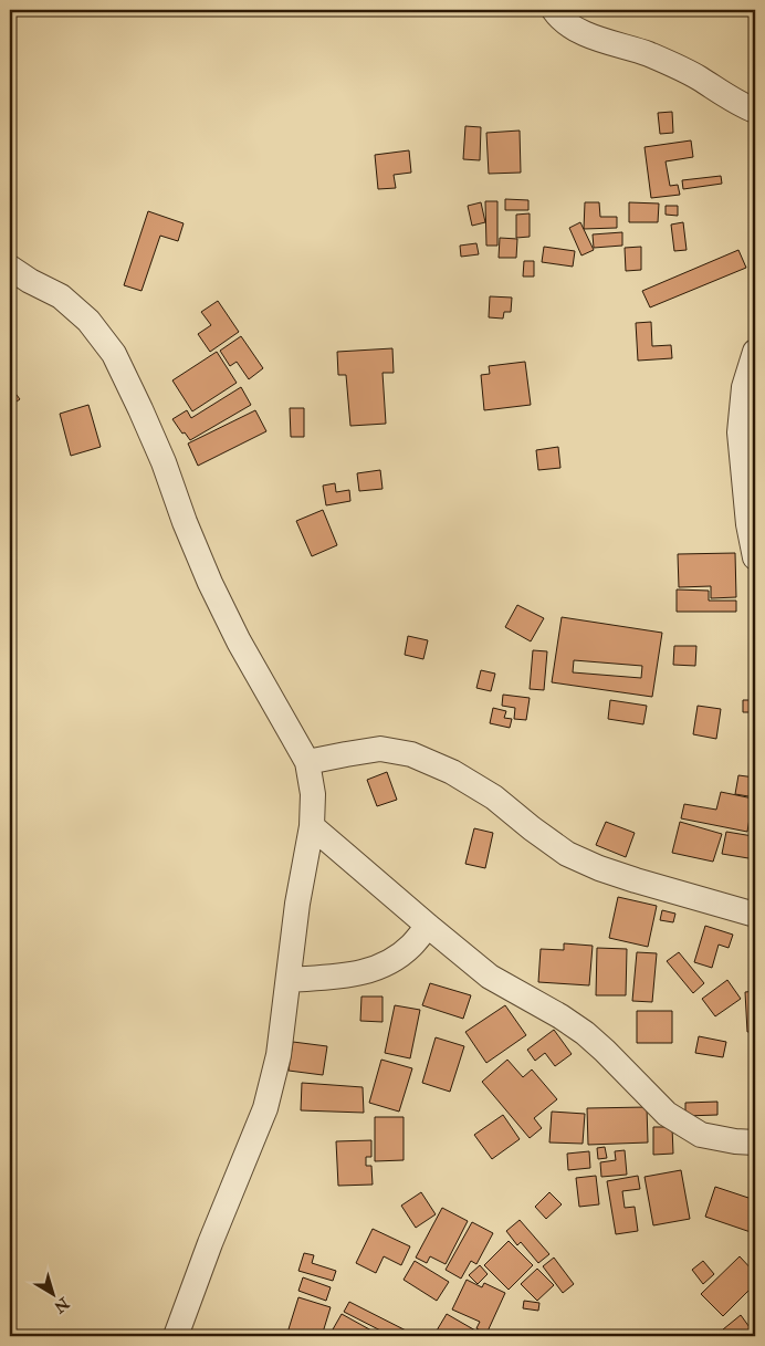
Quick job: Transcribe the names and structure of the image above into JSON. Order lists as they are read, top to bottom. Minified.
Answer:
{"north":"bottom right"}
